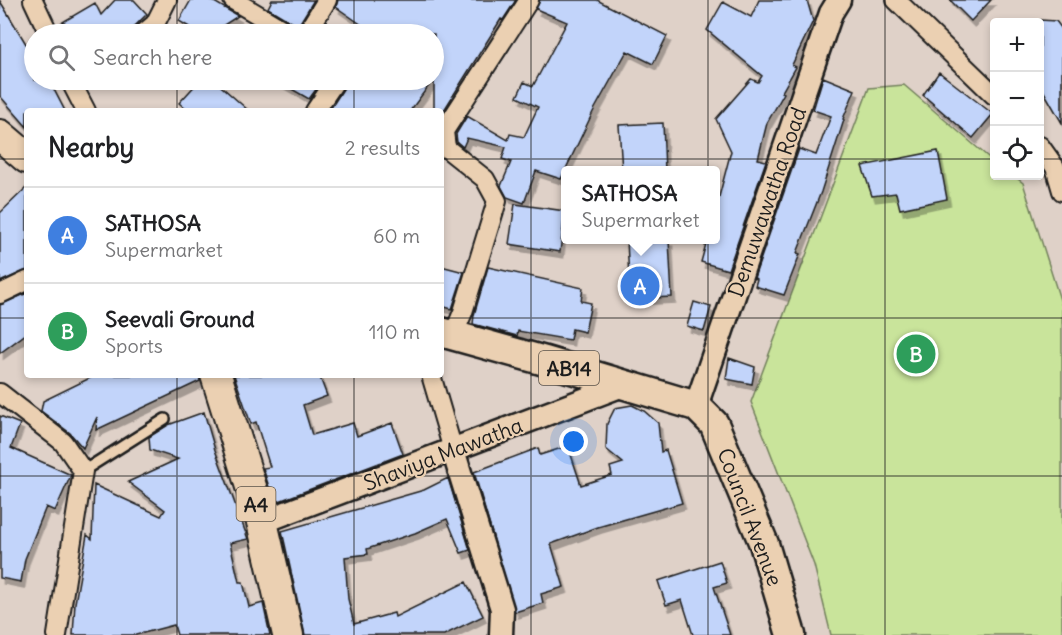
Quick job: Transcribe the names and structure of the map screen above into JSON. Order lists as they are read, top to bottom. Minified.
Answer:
{"streets":{"highway":["A4"],"main road":["AB14","Council Avenue"],"street":["Demuwawatha Road","Shaviya Mawatha"]},"crossings":[["Demuwawatha Road","AB14"],["Demuwawatha Road","Council Avenue"],["AB14","Shaviya Mawatha"],["AB14","Council Avenue"],["Shaviya Mawatha","A4"]],"page":{"map_buttons":["+","−"],"search":"Search here","heading":["Nearby","2 results"],"popup":["SATHOSA","Supermarket"],"list":[{"mark":"A","name":"SATHOSA","note":"Supermarket","value":"60 m"},{"mark":"B","name":"Seevali Ground","note":"Sports","value":"110 m"}],"pins":["A","B"]}}
